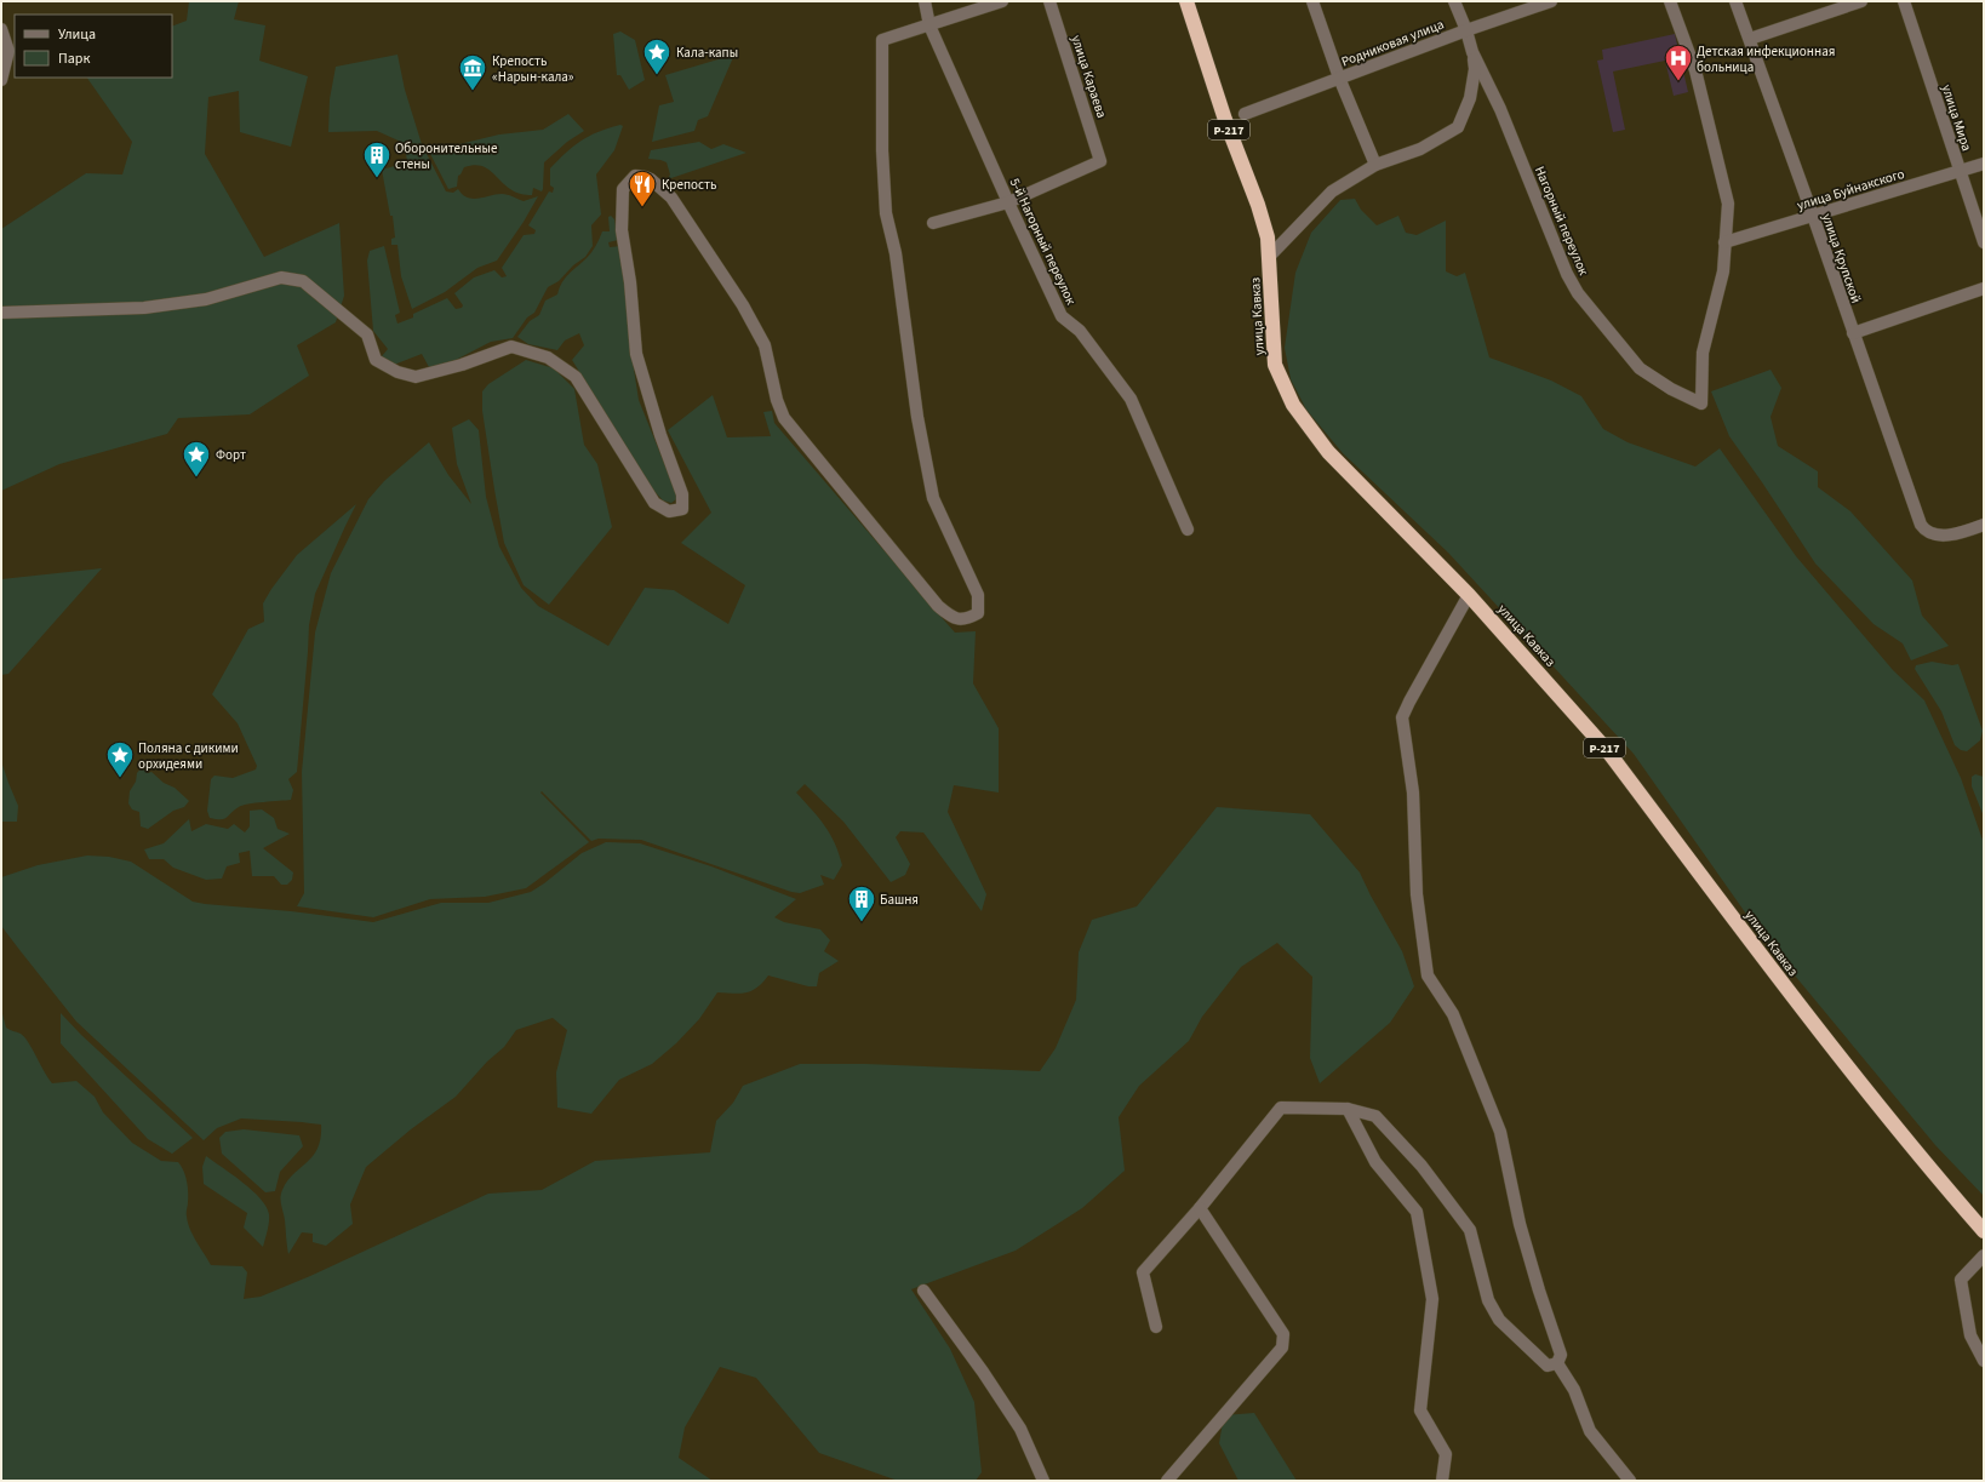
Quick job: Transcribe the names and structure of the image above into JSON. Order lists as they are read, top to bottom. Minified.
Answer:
{"streets":{"highway":["Р-217","улица Кавказ"],"street":["Родниковая улица","улица Караева","улица Мира","улица Буйнакского","Нагорный переулок","5-й Нагорный переулок","улица Крупской"]},"crossings":[["Родниковая улица","Нагорный переулок"],["улица Караева","5-й Нагорный переулок"],["улица Мира","улица Буйнакского"],["улица Буйнакского","Нагорный переулок"],["улица Буйнакского","улица Крупской"]],"places":{"place":["Кала-капы","Форт","Поляна с дикими орхидеями"],"hospital":["Детская инфекционная больница"],"museum":["Крепость «Нарын-кала»"],"building":["Оборонительные стены","Башня"],"restaurant":["Крепость"]},"legend":["Улица","Парк"]}
